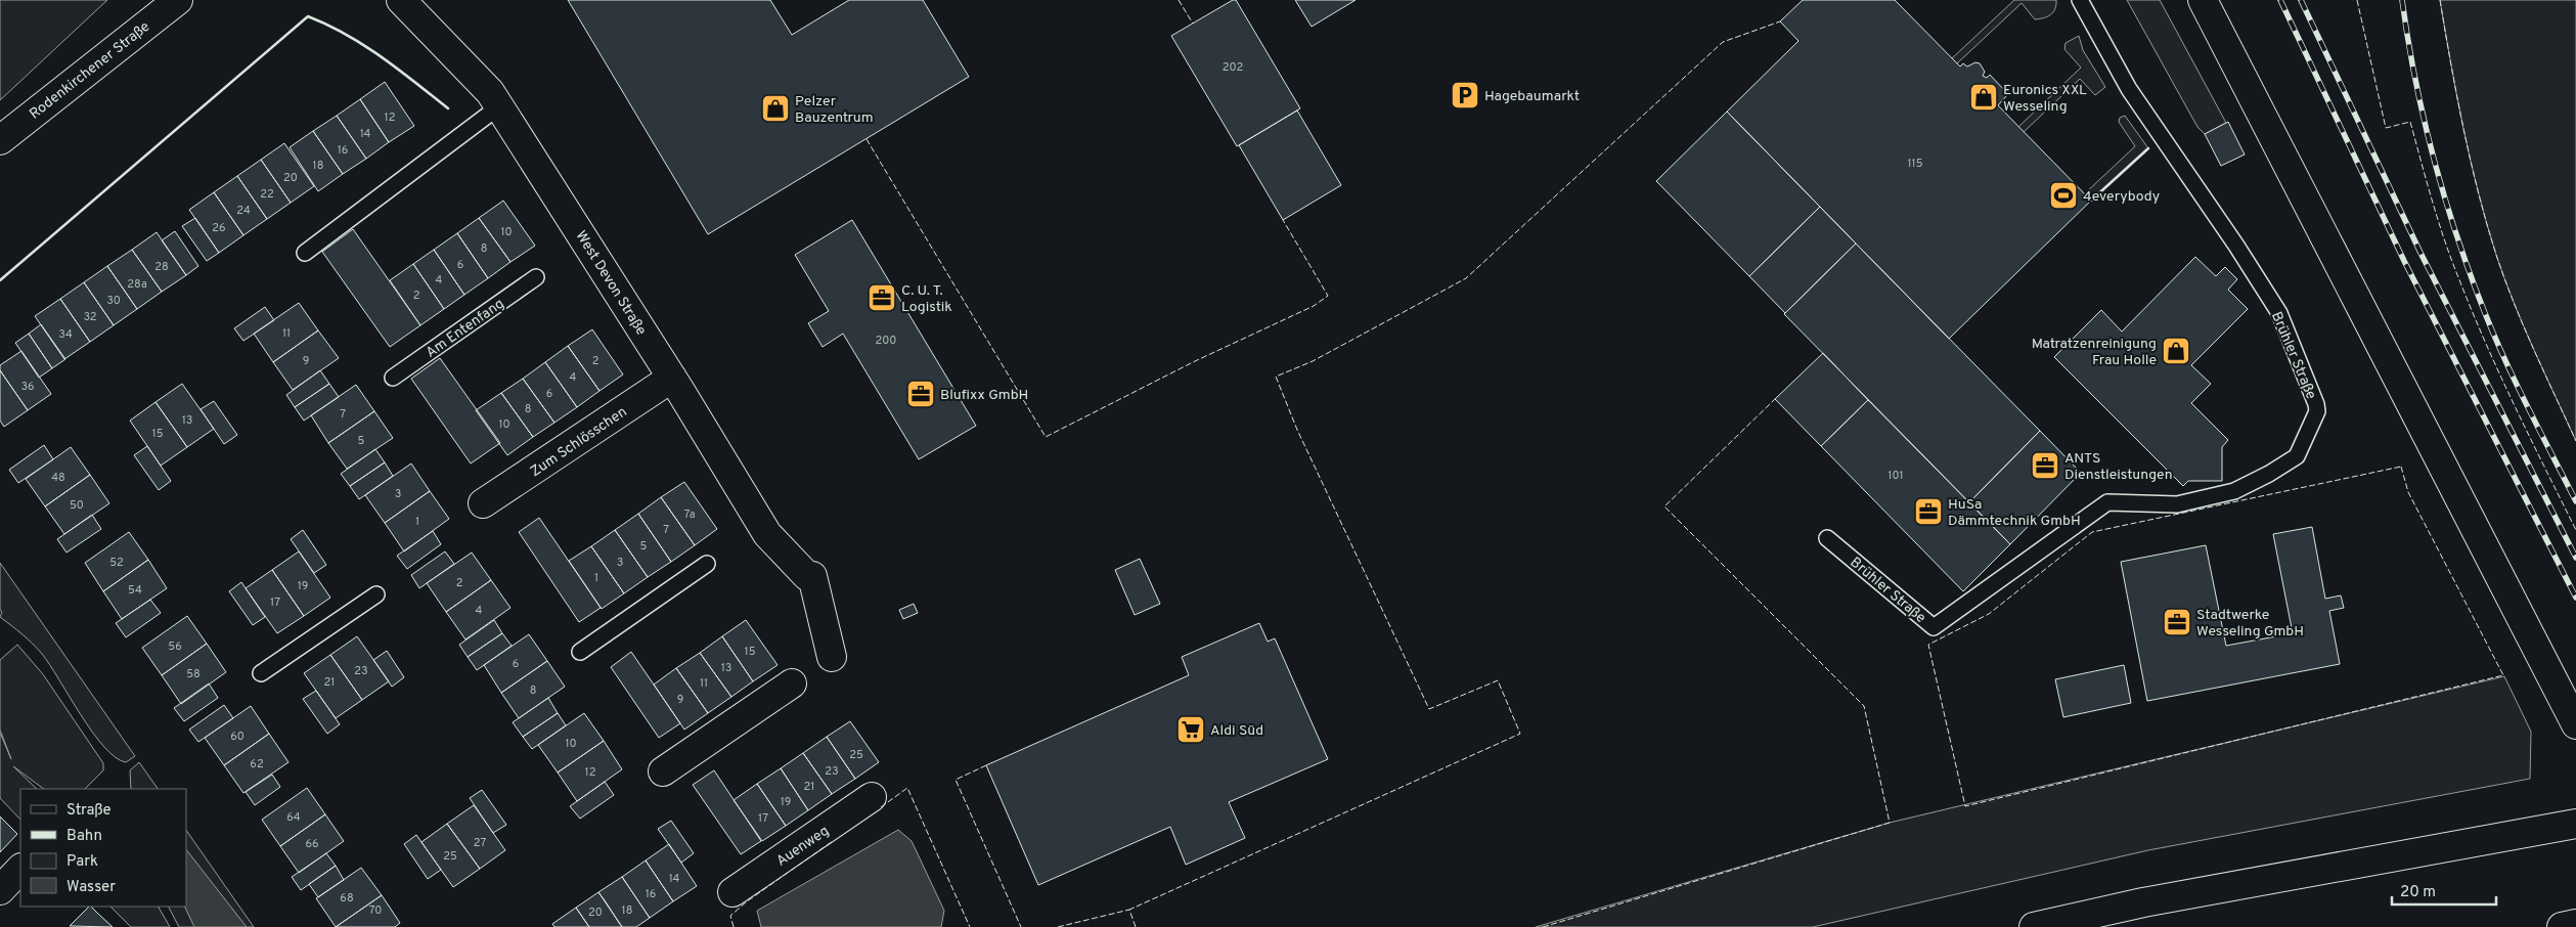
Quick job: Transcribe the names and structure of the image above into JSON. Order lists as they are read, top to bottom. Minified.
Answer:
{"streets":{"main road":["Rodenkirchener Straße","West Devon Straße","Zum Schlösschen","Auenweg"],"lane":["Am Entenfang","Brühler Straße"]},"crossings":[["West Devon Straße","Zum Schlösschen"]],"places":{"parking":["Hagebaumarkt"],"shop":["Euronics XXL Wesseling","Pelzer Bauzentrum","Matratzenreinigung Frau Holle"],"sports":["4everybody"],"office":["C. U. T. Logistik","Blufixx GmbH","ANTS Dienstleistungen","HuSa Dämmtechnik GmbH","Stadtwerke Wesseling GmbH"],"supermarket":["Aldi Süd"]},"house_numbers":["202","12","14","16","115","18","20","22","24","26","10","8","6","28","4","28a","2","30","32","11","34","200","9","2","4","36","6","8","7","13","10","15","5","101","48","3","50","7a","1","7","5","52","3","1","2","19","54","17","4","56","15","6","13","23","58","21","11","8","9","60","10","25","62","23","12","21","19","64","17","27","66","25","14","16","68","70","18","20"],"legend":["Straße","Bahn","Park","Wasser"],"scale_bar":"20 m"}
